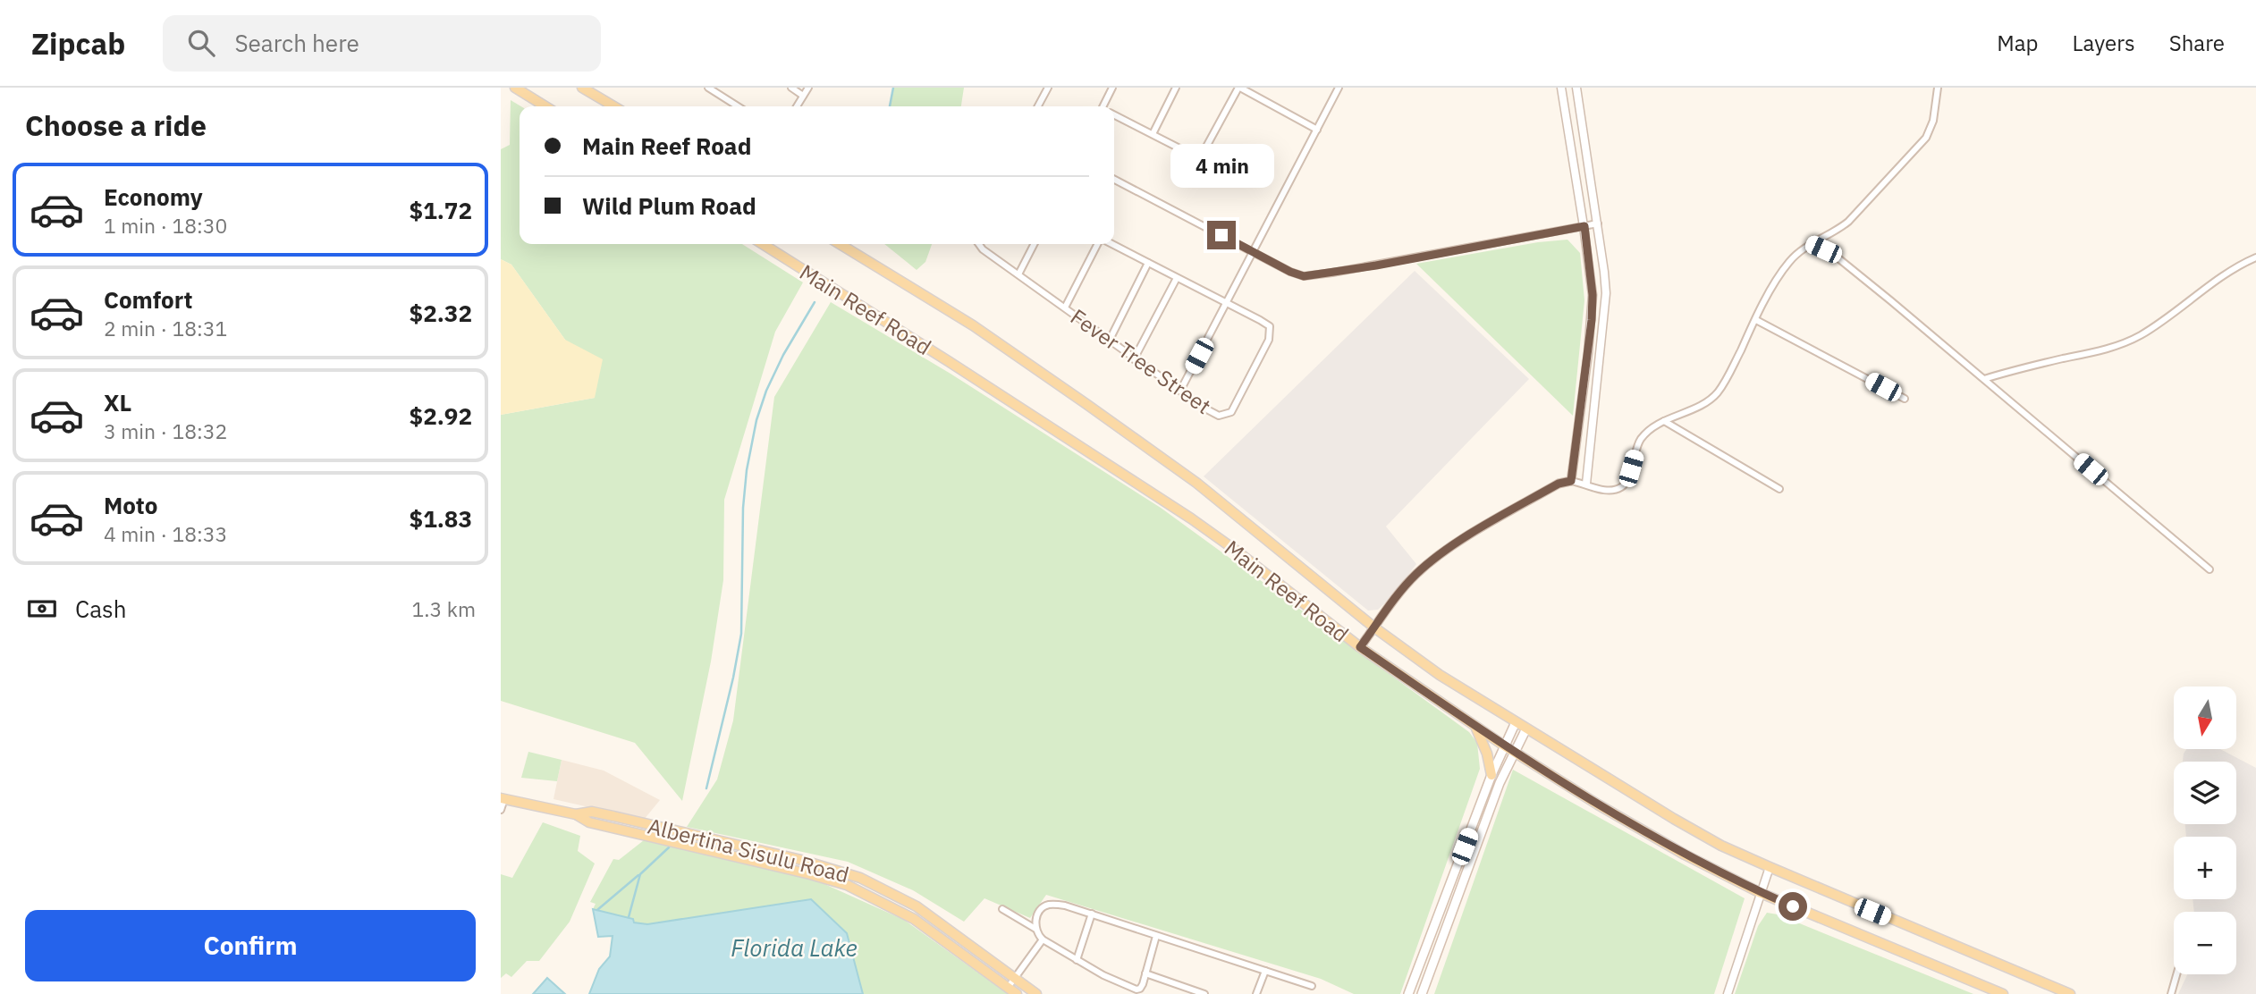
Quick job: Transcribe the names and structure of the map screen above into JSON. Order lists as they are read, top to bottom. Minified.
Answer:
{"streets":{"main road":["Main Reef Road","Albertina Sisulu Road"],"street":["Fever Tree Street"]},"water":["Florida Lake"],"north":"bottom","page":{"header":"Zipcab","search":"Search here","nav":["Map","Layers","Share"],"heading":"Choose a ride","banner":["Main Reef Road","Wild Plum Road"],"bubble":"4 min","list":[{"name":"Economy","note":"1 min · 18:30","value":"$1.72"},{"name":"Comfort","note":"2 min · 18:31","value":"$2.32"},{"name":"XL","note":"3 min · 18:32","value":"$2.92"},{"name":"Moto","note":"4 min · 18:33","value":"$1.83"}],"pay":["Cash","1.3 km"],"map_buttons":["+","−"],"buttons":"Confirm"}}
